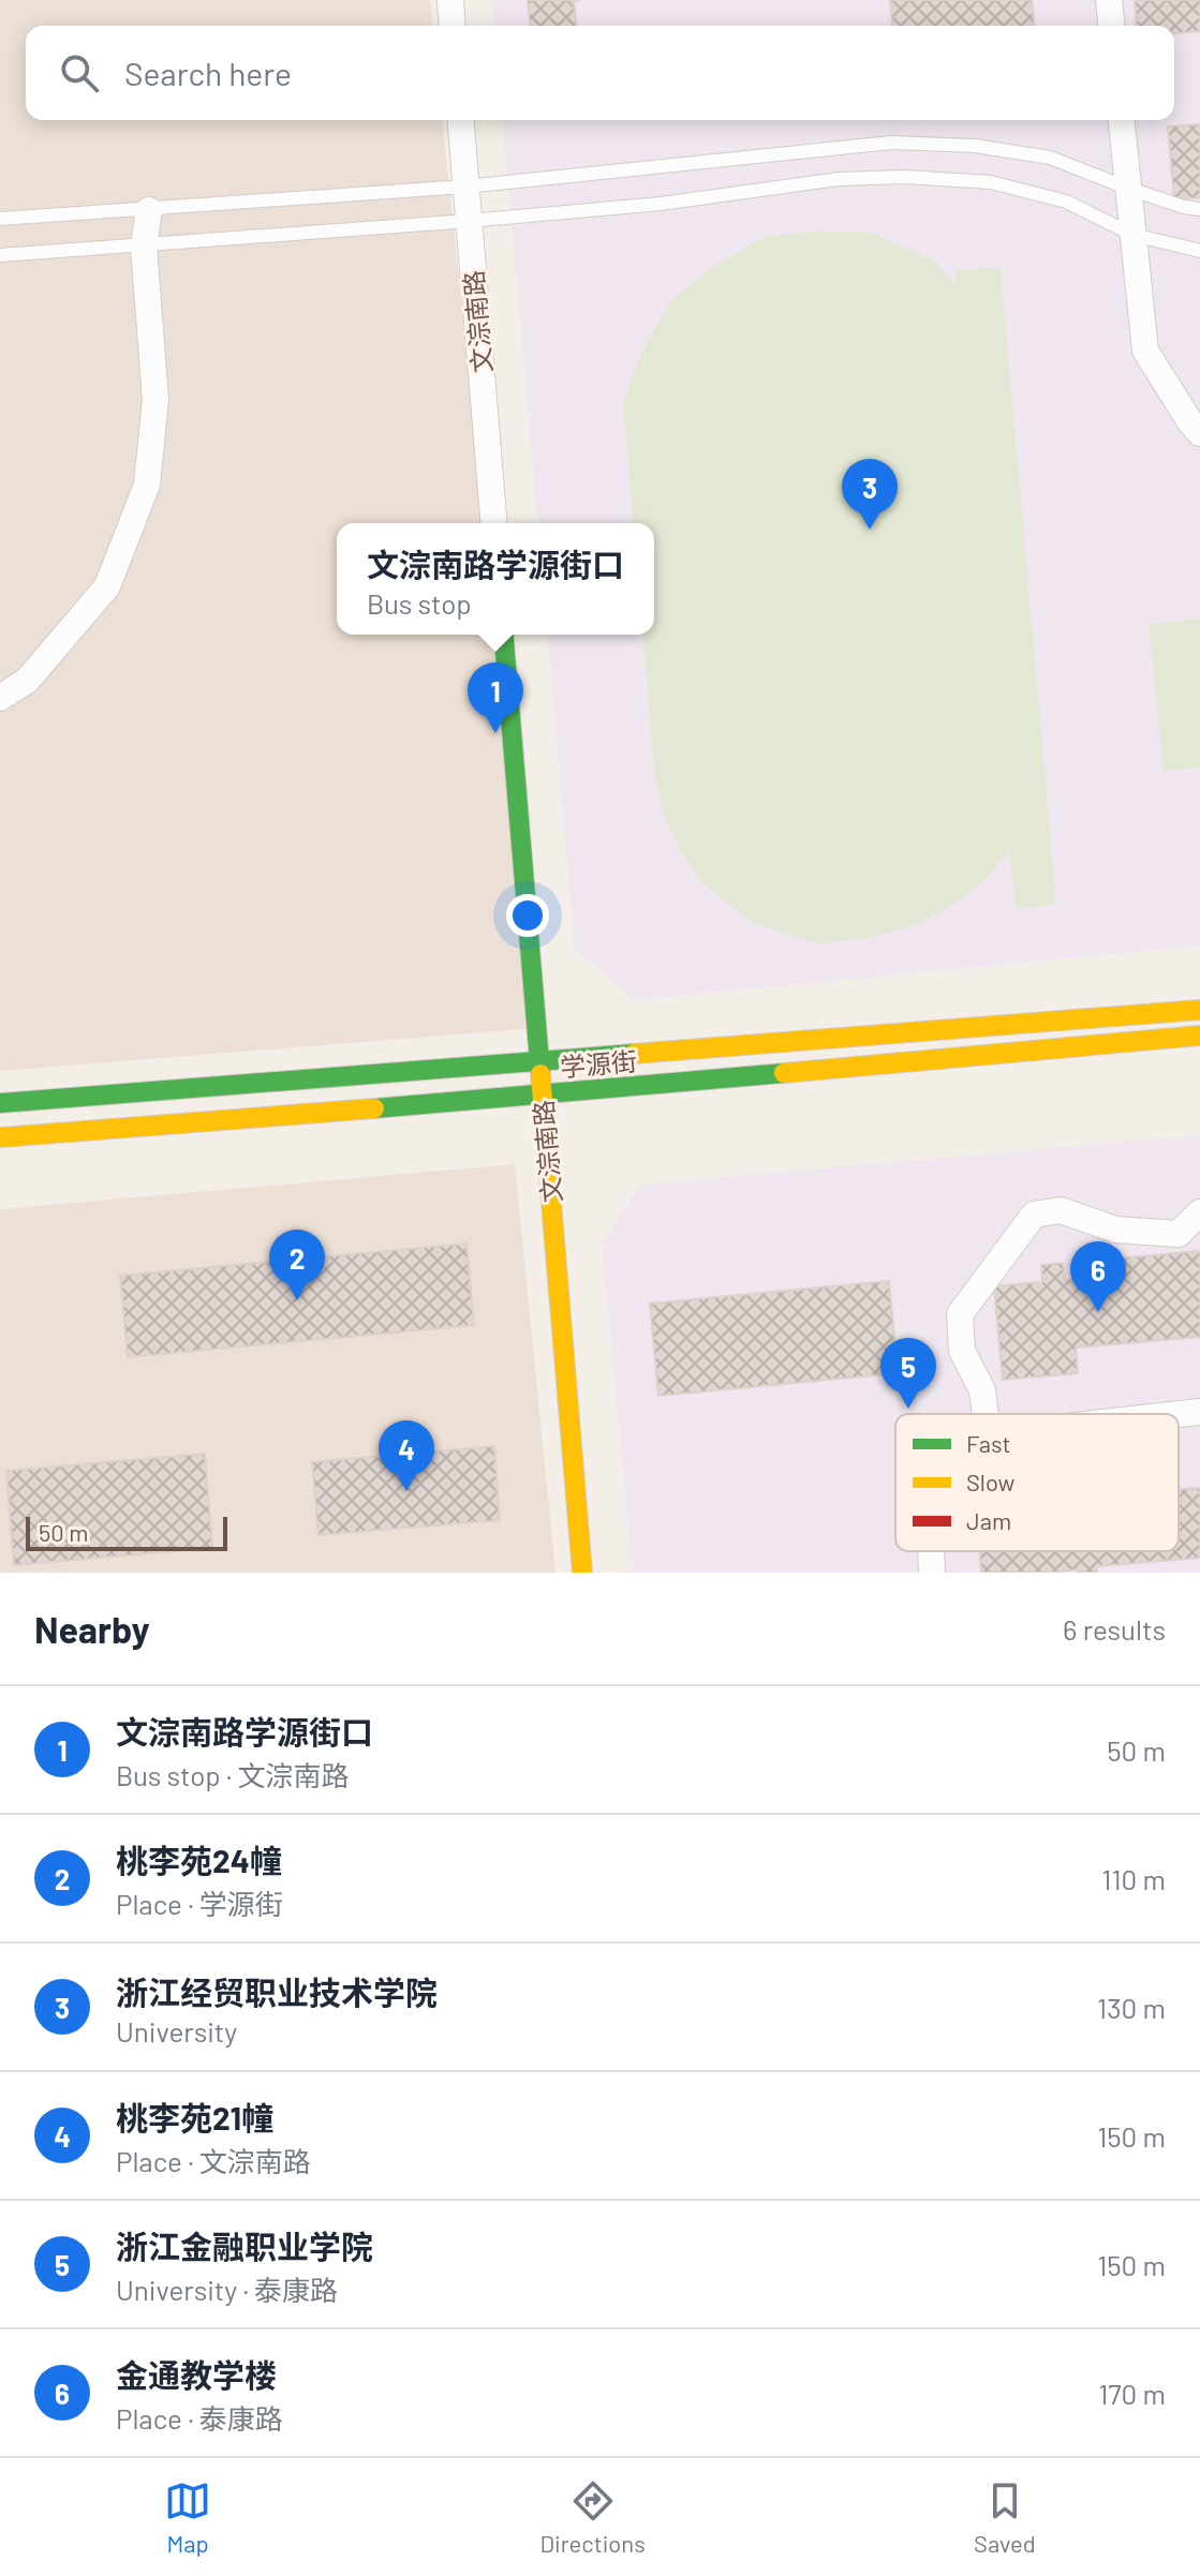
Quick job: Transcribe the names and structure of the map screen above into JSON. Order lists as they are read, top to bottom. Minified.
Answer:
{"streets":{"main road":["文淙南路","学源街"]},"crossings":[["文淙南路","学源街"]],"legend":["Fast","Slow","Jam"],"scale_bar":"50 m","page":{"search":"Search here","pins":["3","1","2","6","5","4"],"popup":["文淙南路学源街口","Bus stop"],"scale":"50 m","heading":["Nearby","6 results"],"list":[{"mark":"1","name":"文淙南路学源街口","note":"Bus stop · 文淙南路","value":"50 m"},{"mark":"2","name":"桃李苑24幢","note":"Place · 学源街","value":"110 m"},{"mark":"3","name":"浙江经贸职业技术学院","note":"University","value":"130 m"},{"mark":"4","name":"桃李苑21幢","note":"Place · 文淙南路","value":"150 m"},{"mark":"5","name":"浙江金融职业学院","note":"University · 泰康路","value":"150 m"},{"mark":"6","name":"金通教学楼","note":"Place · 泰康路","value":"170 m"}],"nav":["Map","Directions","Saved"]}}
